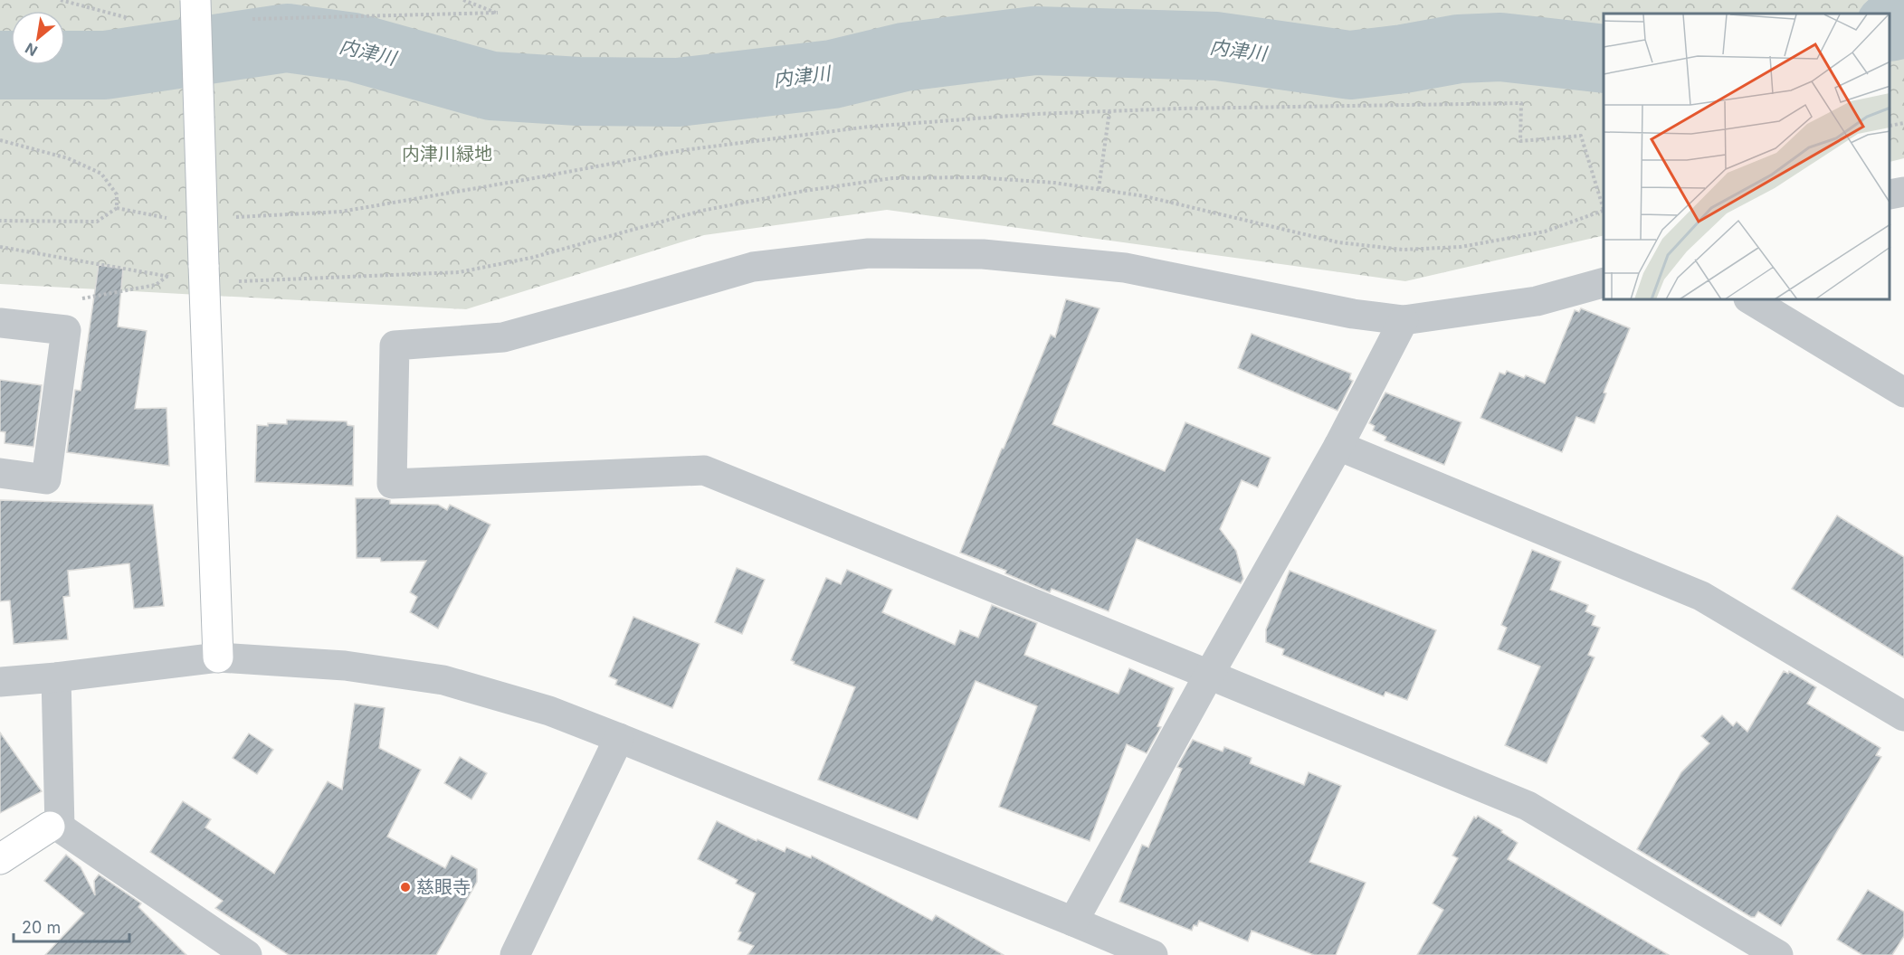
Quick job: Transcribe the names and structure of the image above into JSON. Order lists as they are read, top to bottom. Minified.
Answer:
{"water":["内津川"],"parks":["内津川緑地"],"places":["慈眼寺"],"scale_bar":"20 m","north":"bottom left"}
